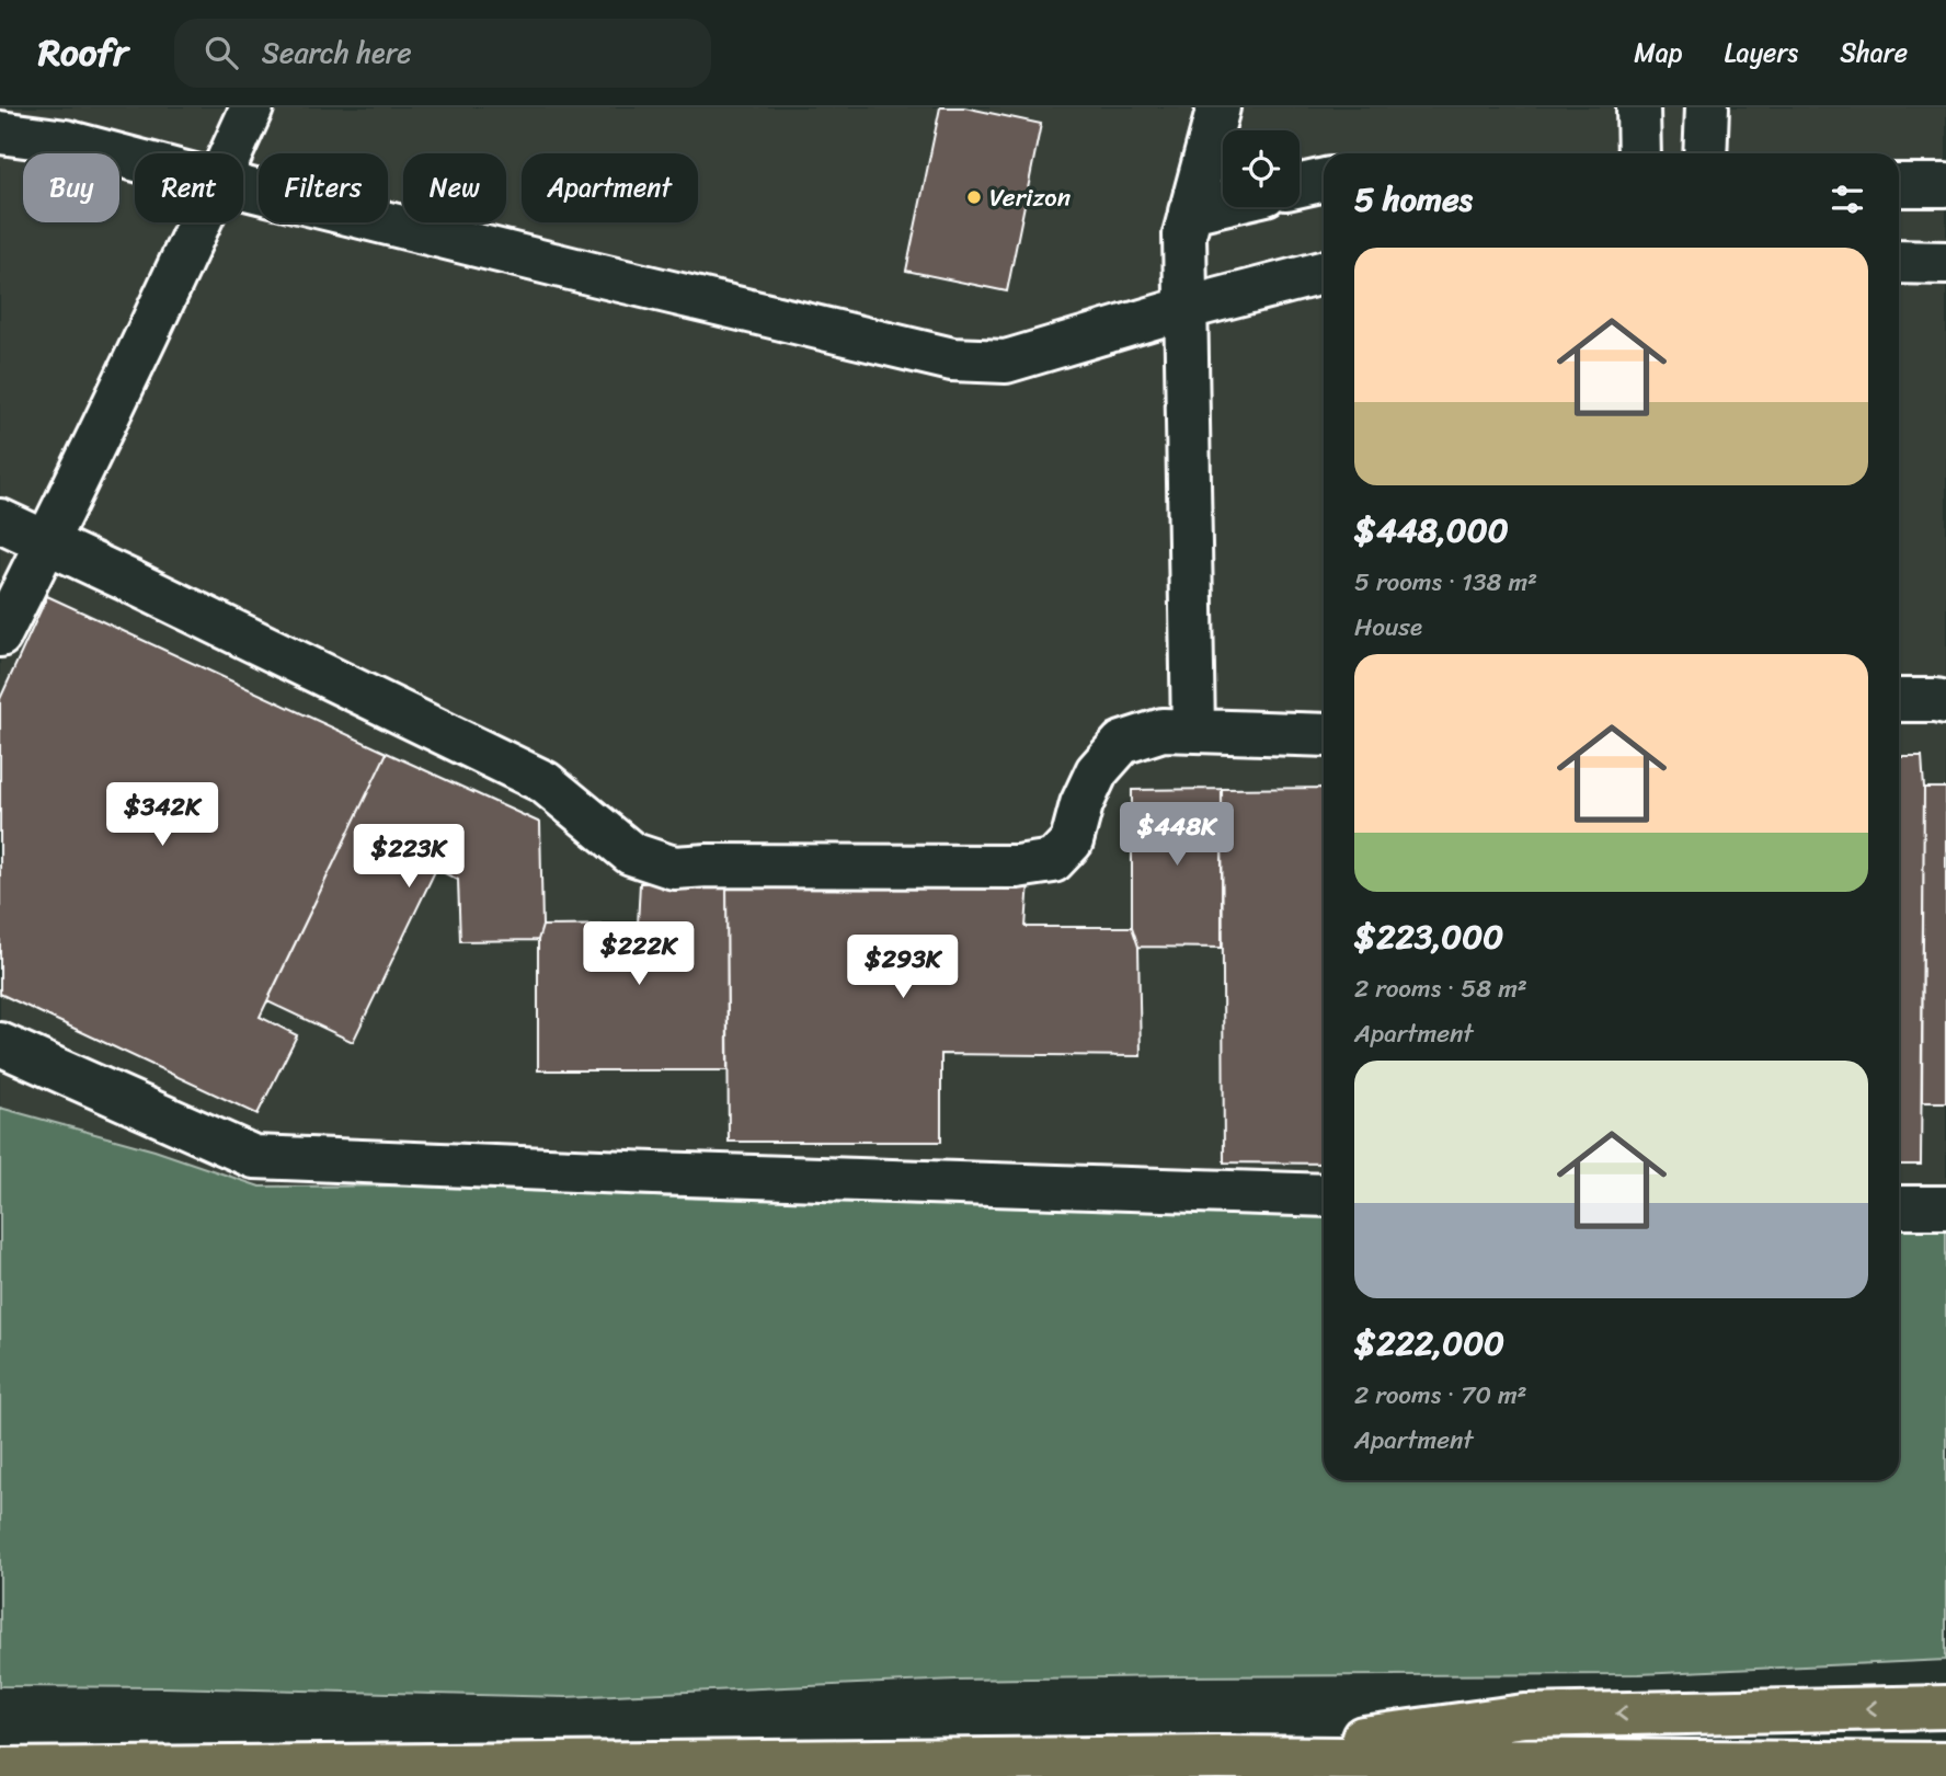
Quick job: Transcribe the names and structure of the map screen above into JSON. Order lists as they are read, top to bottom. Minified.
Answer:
{"places":["Verizon"],"page":{"header":"Roofr","search":"Search here","nav":["Map","Layers","Share"],"chip":["Buy","Rent","Filters","New","Apartment"],"heading":"5 homes","list":[{"name":"$448,000","note":"5 rooms · 138 m² · House"},{"name":"$223,000","note":"2 rooms · 58 m² · Apartment"},{"name":"$222,000","note":"2 rooms · 70 m² · Apartment"}],"price":["$342K","$448K","$223K","$222K","$293K"]}}
